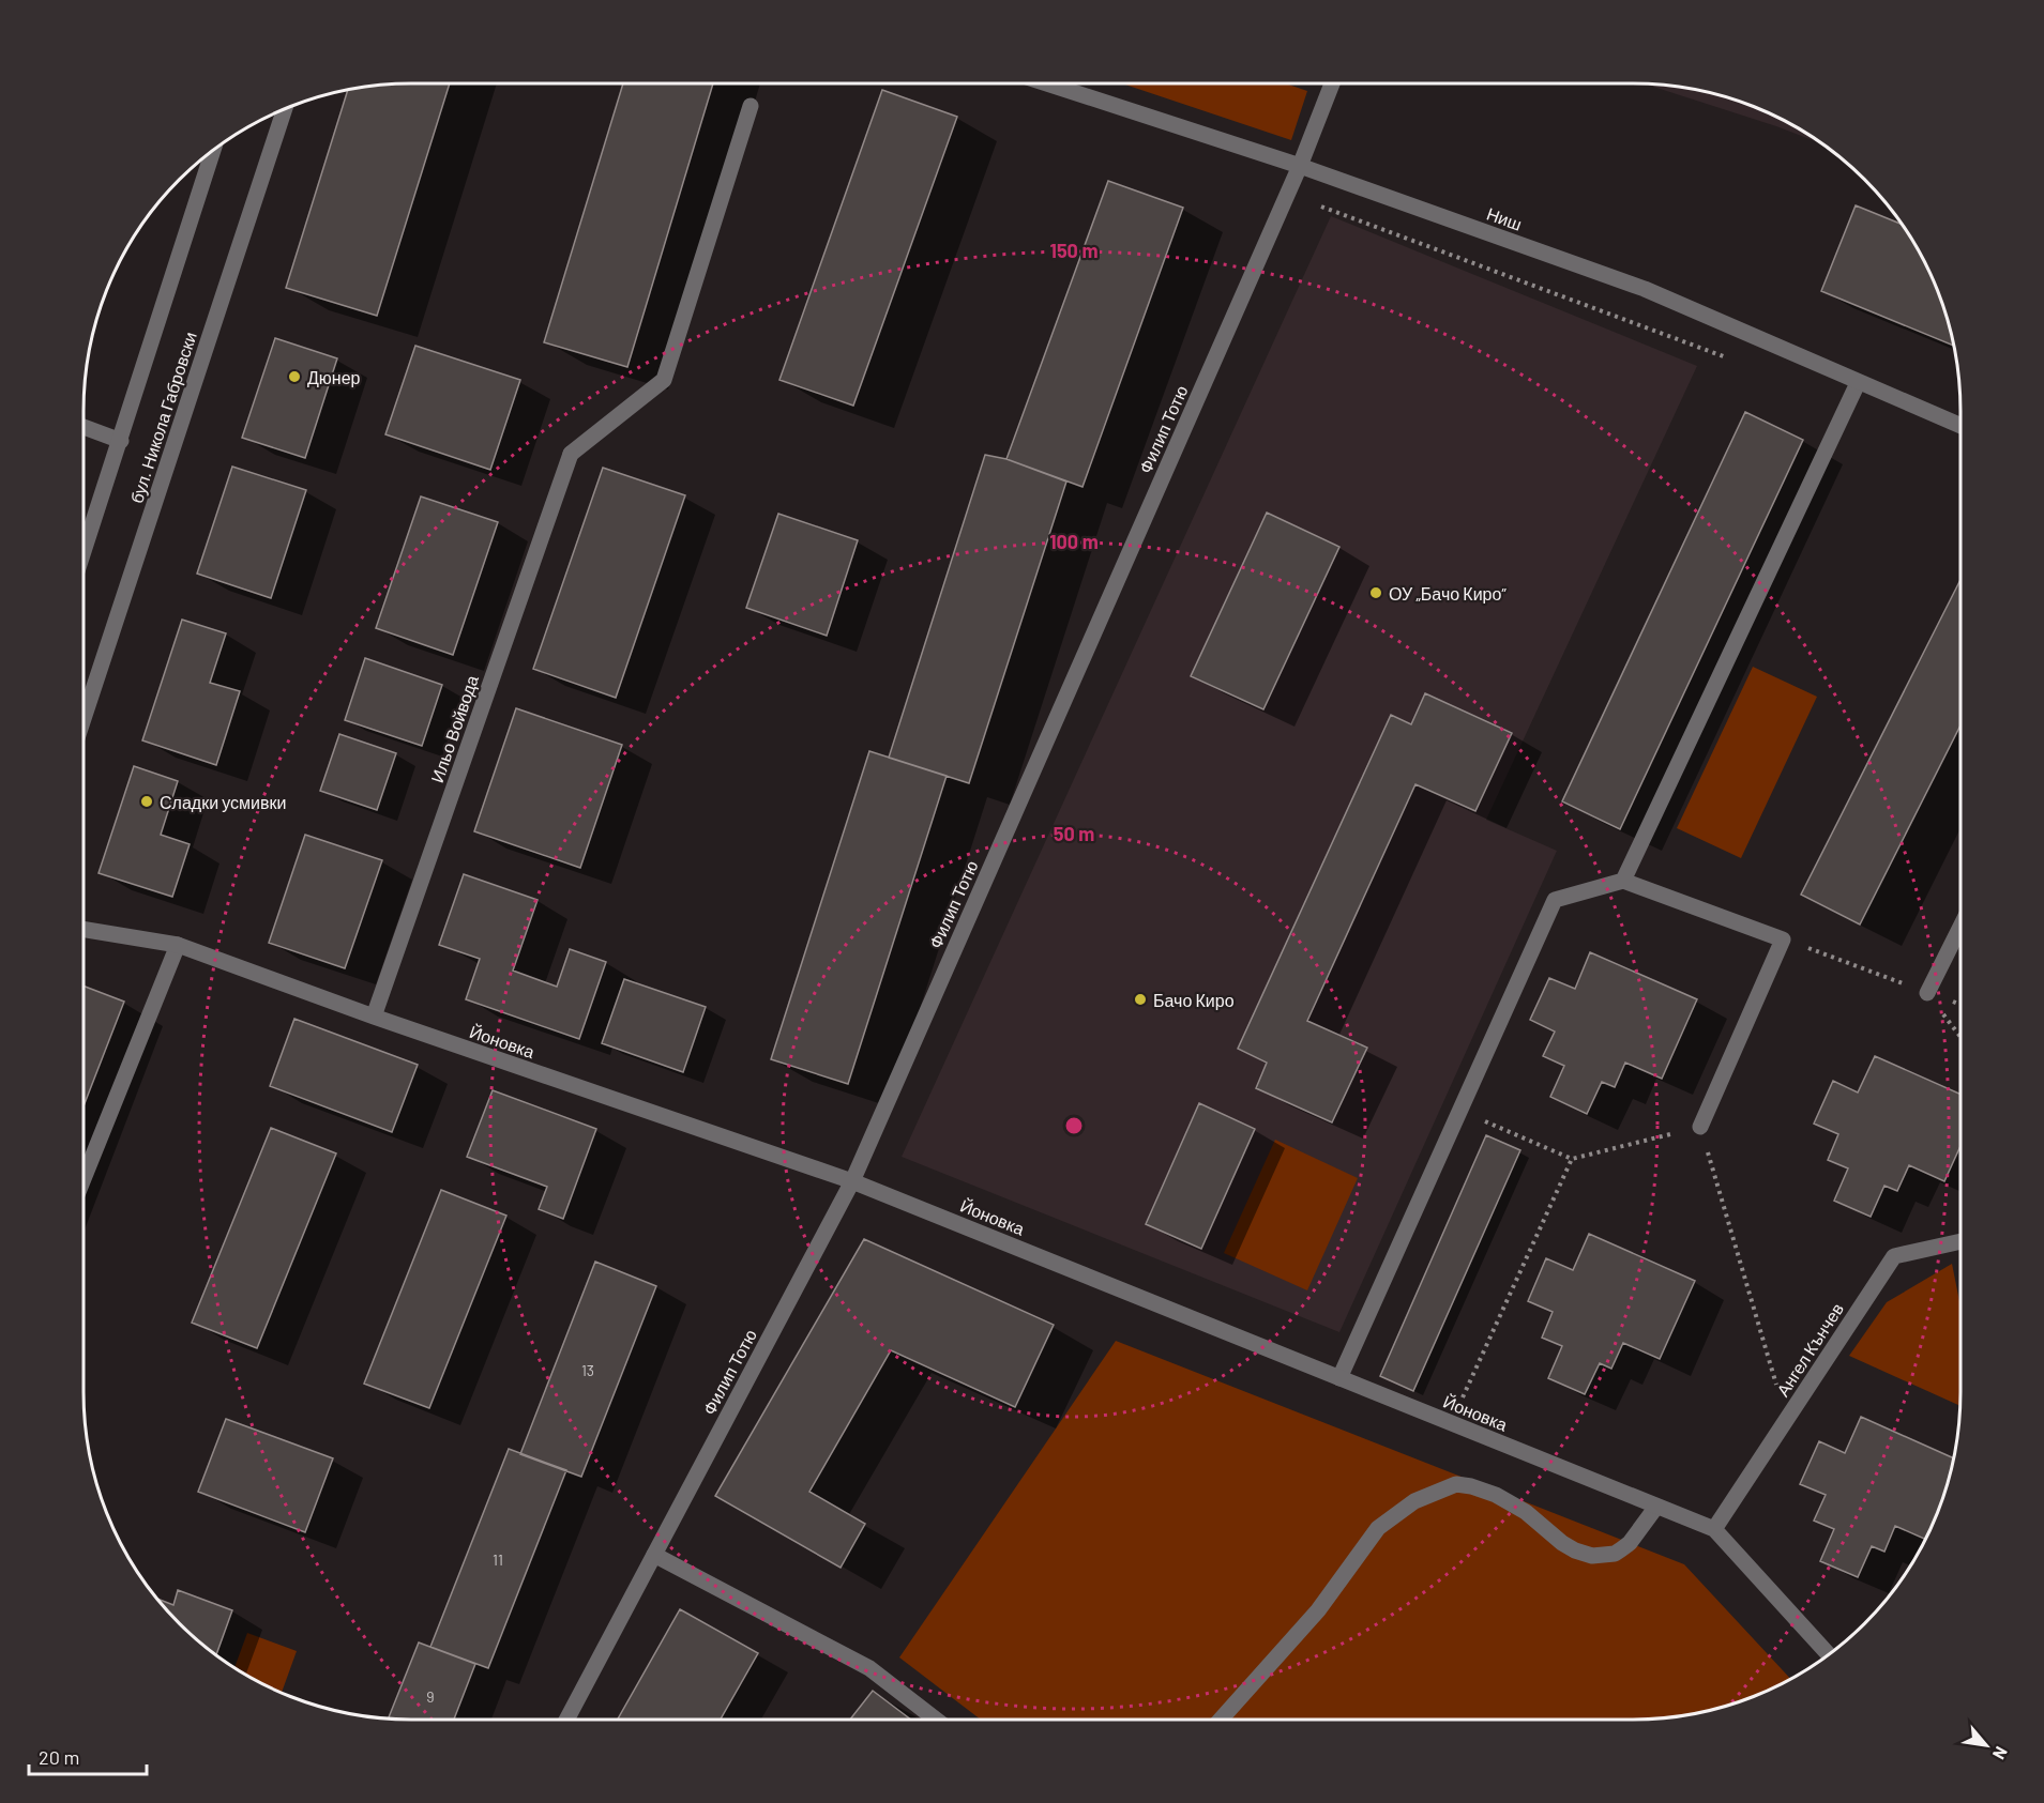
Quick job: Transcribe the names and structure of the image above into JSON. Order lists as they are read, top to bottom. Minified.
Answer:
{"streets":{"street":["Ниш","бул. Никола Габровски","Филип Тотю","Ильо Войвода","Йоновка","Ангел Кънчев"]},"crossings":[["Ниш","Филип Тотю"],["Филип Тотю","Йоновка"],["Ильо Войвода","Йоновка"],["Йоновка","Ангел Кънчев"]],"places":["Дюнер","ОУ „Бачо Киро”","Сладки усмивки","Бачо Киро"],"house_numbers":["13","11","9"],"scale_bar":"20 m","north":"bottom right","rings":["150 m","100 m","50 m"]}
